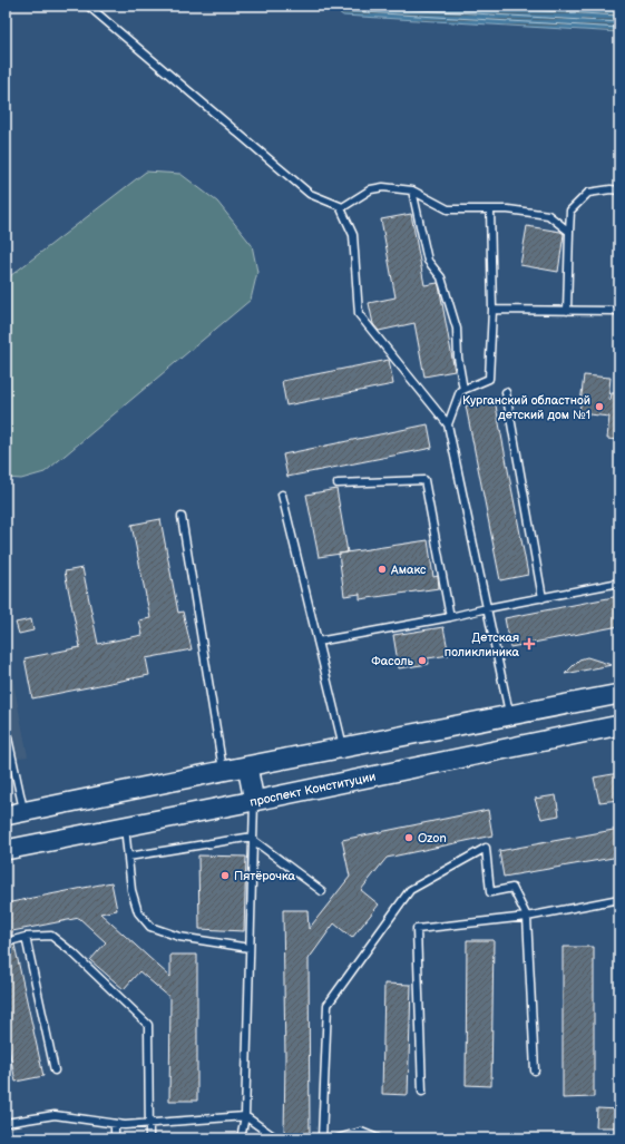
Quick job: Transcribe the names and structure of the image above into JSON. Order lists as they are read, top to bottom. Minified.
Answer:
{"streets":{"main road":["проспект Конституции"]},"places":{"other":["Курганский областной детский дом №1","Амакс","Фасоль","Ozon","Пятёрочка"],"health":["Детская поликлиника"]}}
